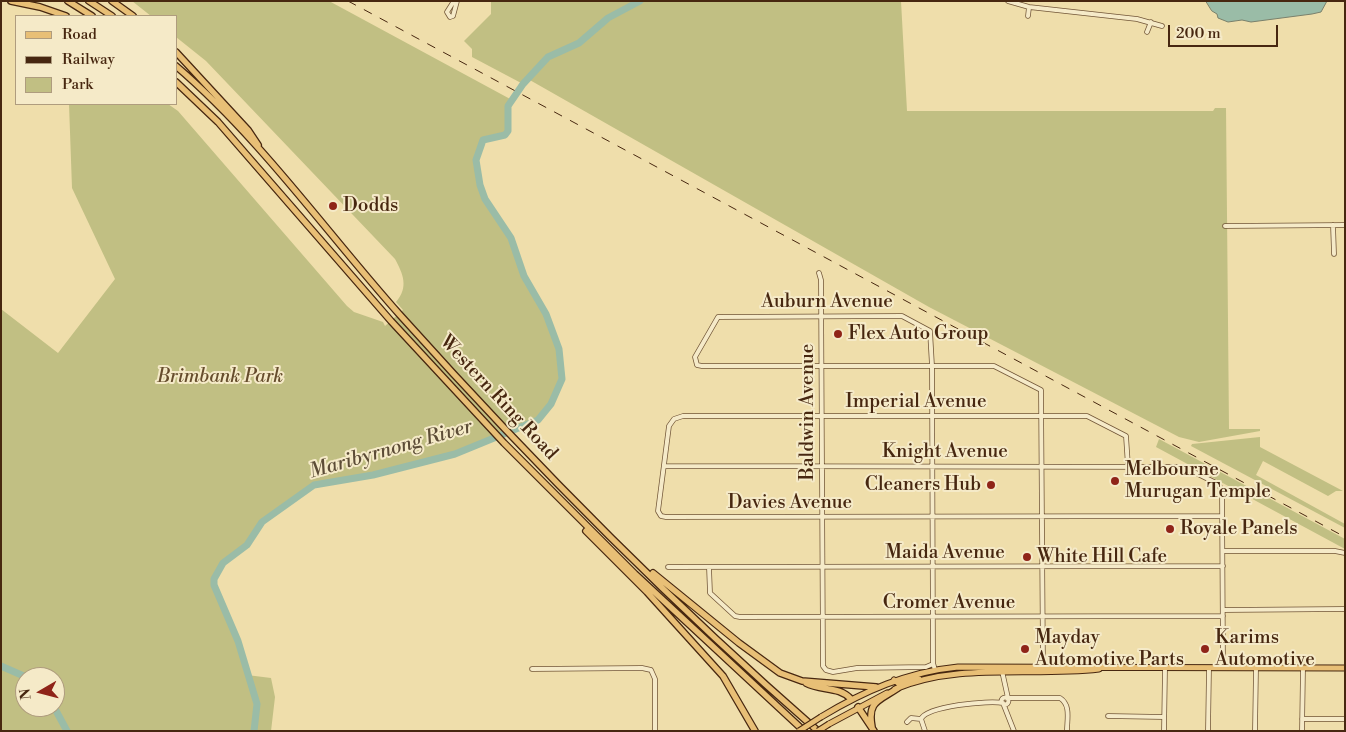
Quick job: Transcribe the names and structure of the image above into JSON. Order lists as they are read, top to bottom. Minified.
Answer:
{"streets":{"highway":["Western Ring Road"],"street":["Auburn Avenue","Imperial Avenue","Baldwin Avenue","Knight Avenue","Davies Avenue","Maida Avenue","Cromer Avenue"]},"crossings":[["Auburn Avenue","Baldwin Avenue"],["Imperial Avenue","Baldwin Avenue"],["Imperial Avenue","Knight Avenue"],["Imperial Avenue","Davies Avenue"],["Baldwin Avenue","Knight Avenue"],["Baldwin Avenue","Davies Avenue"],["Baldwin Avenue","Maida Avenue"],["Baldwin Avenue","Cromer Avenue"],["Knight Avenue","Davies Avenue"],["Maida Avenue","Cromer Avenue"]],"water":["Maribyrnong River"],"parks":["Brimbank Park"],"places":["Dodds","Flex Auto Group","Melbourne Murugan Temple","Cleaners Hub","Royale Panels","White Hill Cafe","Mayday Automotive Parts","Karims Automotive"],"legend":["Road","Railway","Park"],"scale_bar":"200 m","north":"left"}
